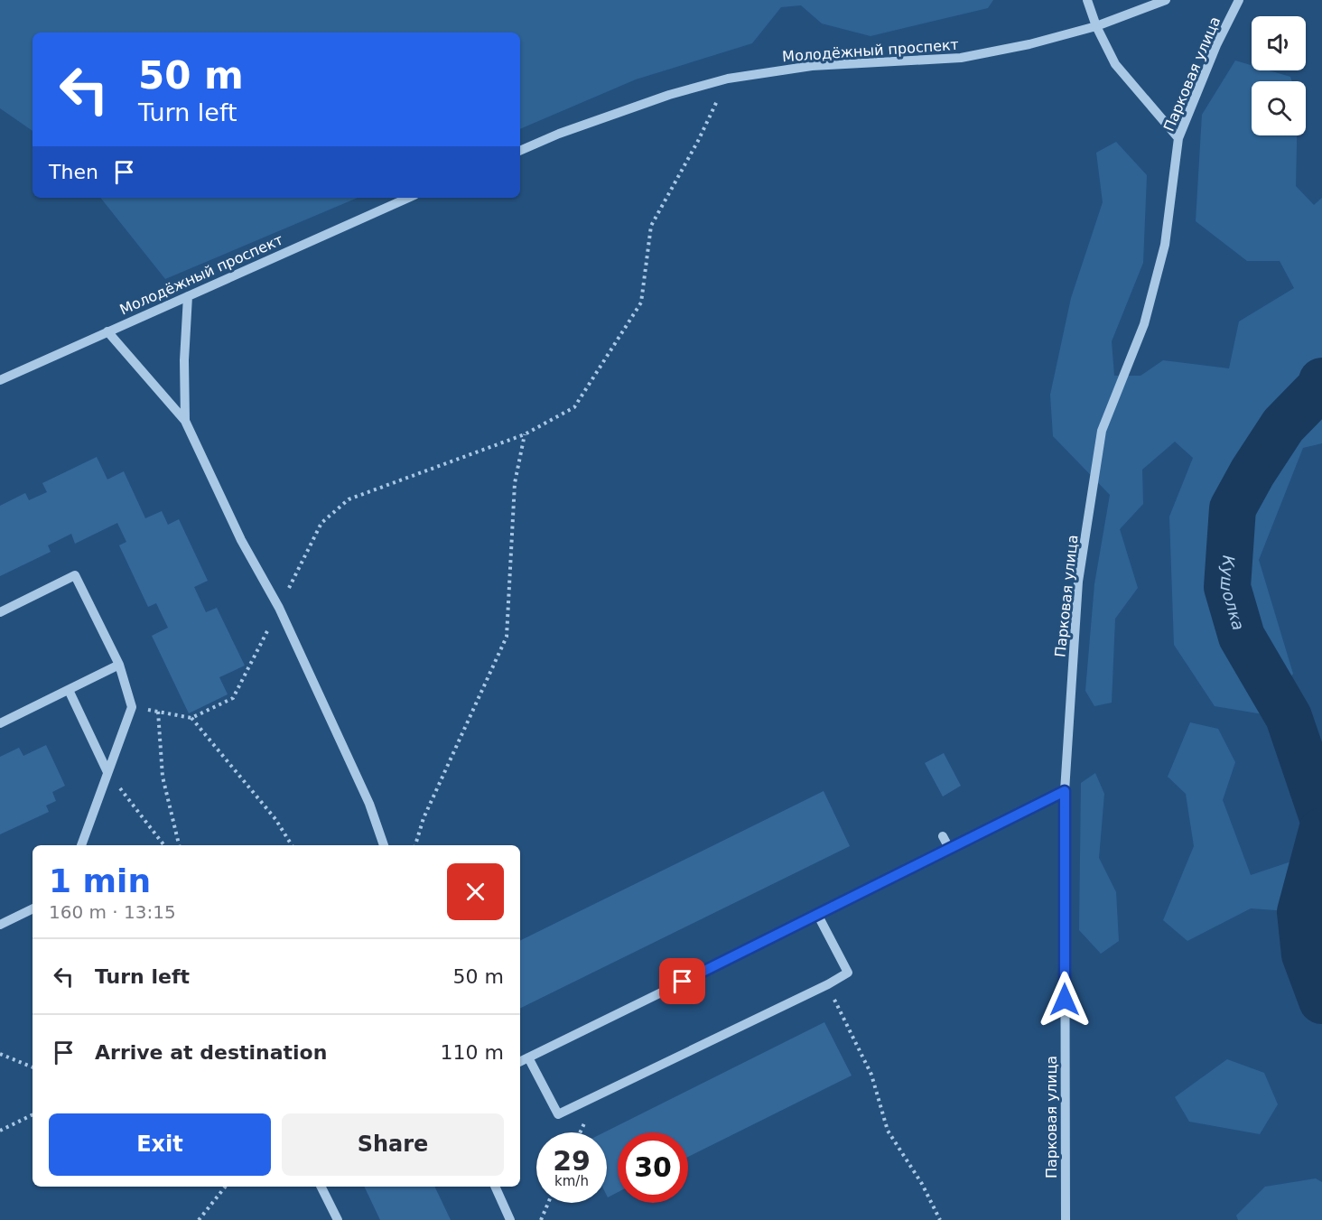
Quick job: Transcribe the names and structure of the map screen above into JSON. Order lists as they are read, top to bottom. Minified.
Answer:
{"streets":{"street":["Молодёжный проспект","Парковая улица"]},"water":["Кушолка"],"page":{"turn":["50 m","Turn left"],"then":"Then","heading":["1 min","160 m · 13:15"],"list":[{"name":"Turn left","value":"50 m"},{"name":"Arrive at destination","value":"110 m"}],"buttons":["Exit","Share"],"speed":"29 km/h","limit":"30"}}
